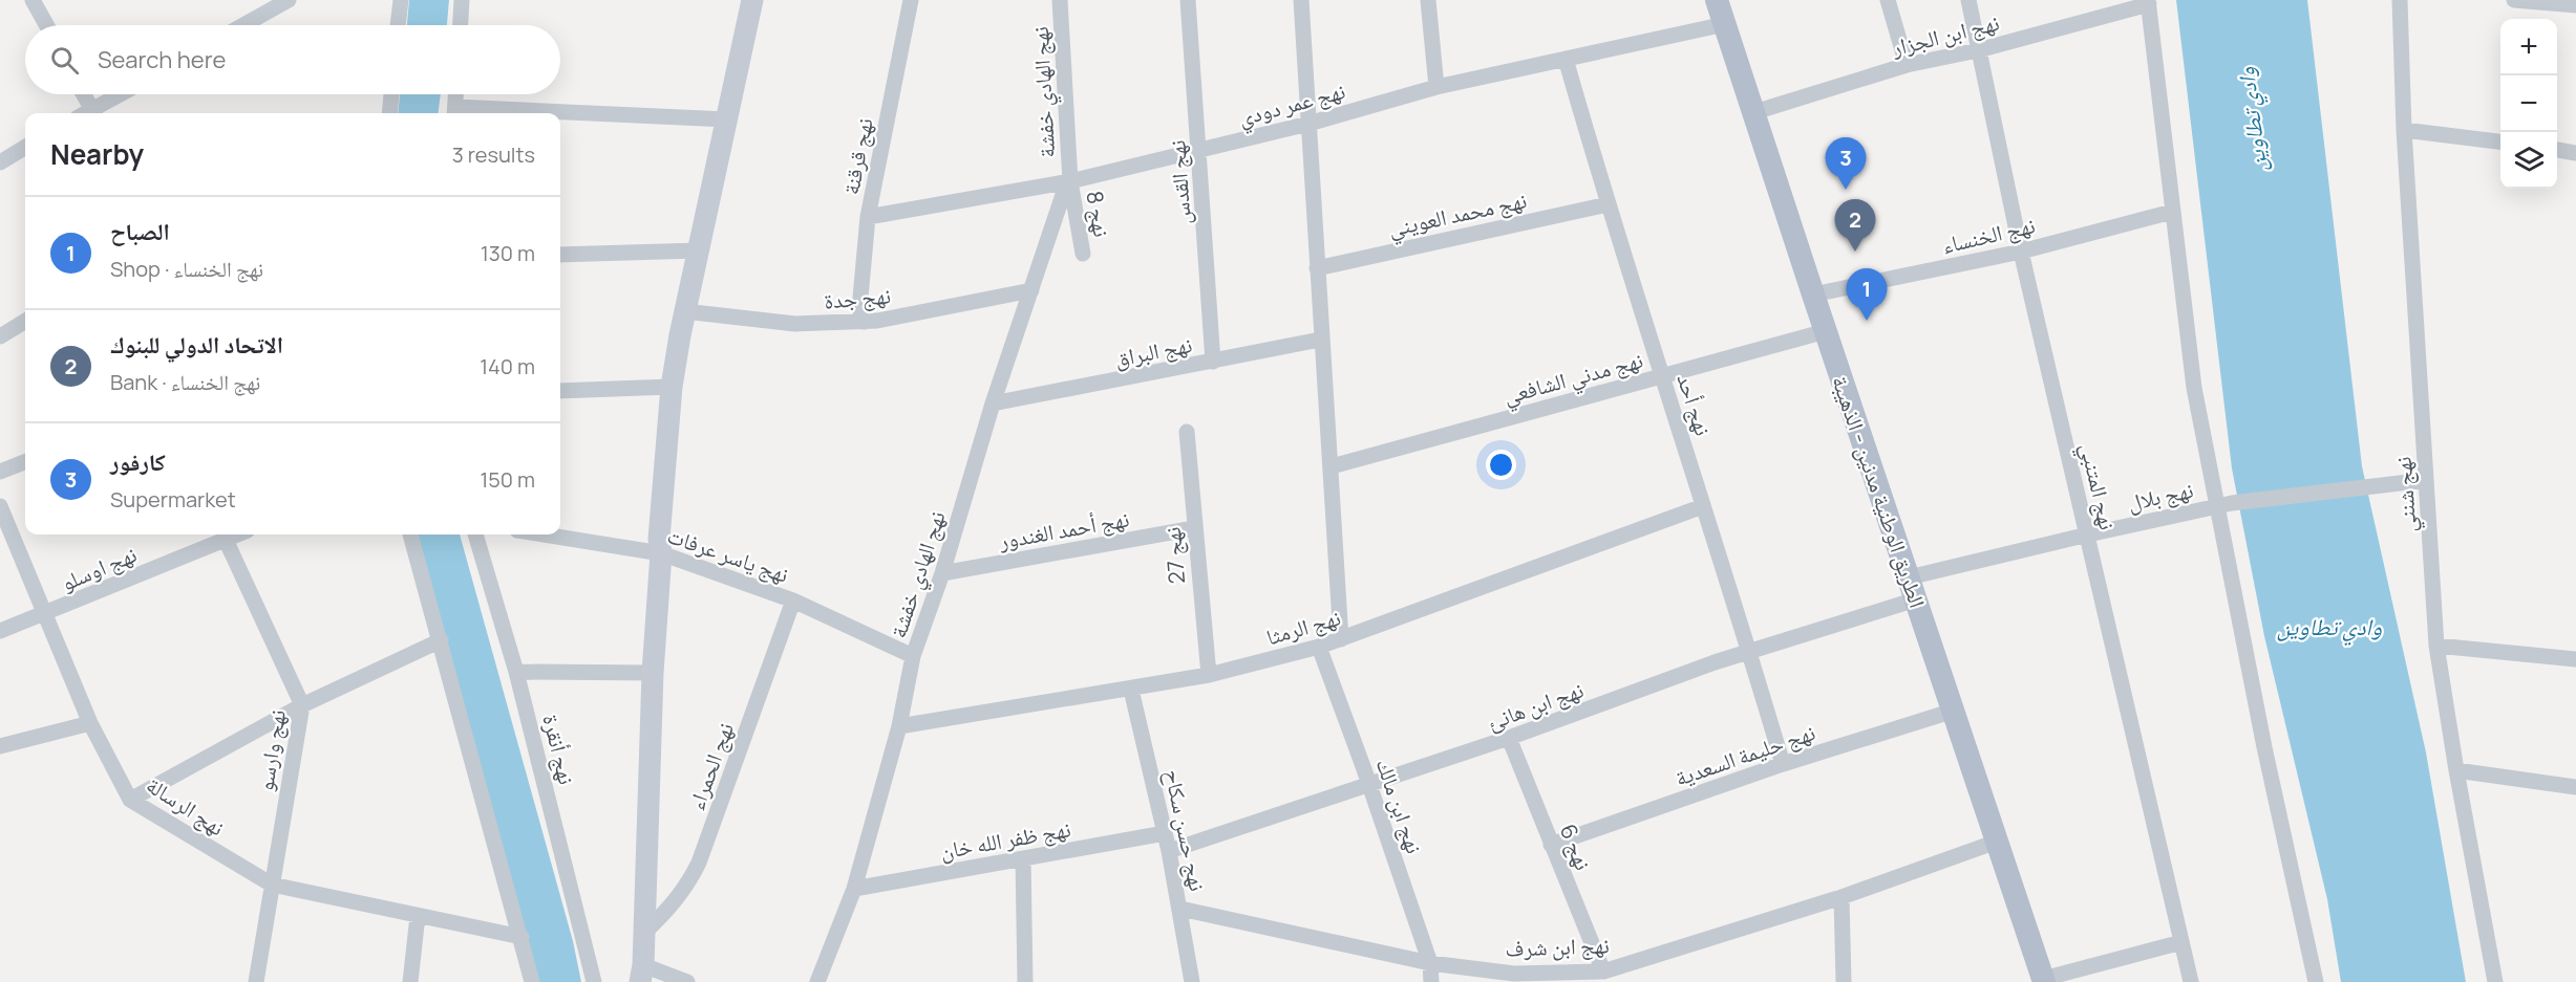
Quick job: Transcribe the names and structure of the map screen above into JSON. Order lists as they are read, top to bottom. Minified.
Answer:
{"streets":{"main road":["الطريق الوطنية مدنين - الذهيبة"],"street":["نهج ابن الجزار","نهج الهادي خفشة","نهج عمر دودي","نهج قرقنة","نهج القدس","نهج 8","نهج محمد العويني","نهج الخنساء","نهج جدة","نهج البراق","نهج مدني الشافعي","نهج أحد","نهج المتنبي","نهج شنني","نهج بلال","نهج أحمد الغندور","نهج ياسر عرفات","نهج 27","نهج اوسلو","نهج الرمثا","نهج ابن هانئ","نهج أنقرة","نهج وارسو","نهج حليمة السعدية","نهج الحمراء","نهج الرسالة","نهج ابن مالك","نهج حسن سكاح","نهج ظفر الله خان","نهج 6","نهج ابن شرف"]},"crossings":[["نهج ابن الجزار","نهج المتنبي"],["نهج ابن الجزار","الطريق الوطنية مدنين - الذهيبة"],["نهج الهادي خفشة","نهج عمر دودي"],["نهج الهادي خفشة","نهج 8"],["نهج الهادي خفشة","نهج جدة"],["نهج الهادي خفشة","نهج البراق"],["نهج الهادي خفشة","نهج أحمد الغندور"],["نهج الهادي خفشة","نهج ياسر عرفات"],["نهج الهادي خفشة","نهج الرمثا"],["نهج الهادي خفشة","نهج ظفر الله خان"],["نهج عمر دودي","نهج قرقنة"],["نهج عمر دودي","نهج القدس"],["نهج عمر دودي","نهج 8"],["نهج عمر دودي","نهج أحد"],["نهج عمر دودي","الطريق الوطنية مدنين - الذهيبة"],["نهج قرقنة","نهج جدة"],["نهج القدس","نهج البراق"],["نهج محمد العويني","نهج أحد"],["نهج الخنساء","نهج المتنبي"],["نهج الخنساء","الطريق الوطنية مدنين - الذهيبة"],["نهج مدني الشافعي","نهج أحد"],["نهج مدني الشافعي","الطريق الوطنية مدنين - الذهيبة"],["نهج أحد","نهج الرمثا"],["نهج أحد","نهج ابن هانئ"],["نهج أحد","نهج حليمة السعدية"],["نهج المتنبي","نهج بلال"],["الطريق الوطنية مدنين - الذهيبة","نهج بلال"],["الطريق الوطنية مدنين - الذهيبة","نهج ابن هانئ"],["الطريق الوطنية مدنين - الذهيبة","نهج حليمة السعدية"],["الطريق الوطنية مدنين - الذهيبة","نهج ابن شرف"],["نهج شنني","نهج بلال"],["نهج بلال","نهج ابن هانئ"],["نهج أحمد الغندور","نهج 27"],["نهج ياسر عرفات","نهج الحمراء"],["نهج 27","نهج الرمثا"],["نهج اوسلو","نهج وارسو"],["نهج اوسلو","نهج الرسالة"],["نهج الرمثا","نهج ابن مالك"],["نهج الرمثا","نهج حسن سكاح"],["نهج ابن هانئ","نهج ابن مالك"],["نهج ابن هانئ","نهج حسن سكاح"],["نهج ابن هانئ","نهج 6"],["نهج وارسو","نهج الرسالة"],["نهج حليمة السعدية","نهج 6"],["نهج ابن مالك","نهج ابن شرف"],["نهج حسن سكاح","نهج ظفر الله خان"],["نهج حسن سكاح","نهج ابن شرف"],["نهج 6","نهج ابن شرف"]],"water":["وادي تطاوين"],"page":{"map_buttons":["+","−"],"search":"Search here","heading":["Nearby","3 results"],"pins":["3","2","1"],"list":[{"mark":"1","name":"الصباح","note":"Shop · نهج الخنساء","value":"130 m"},{"mark":"2","name":"الاتحاد الدولي للبنوك","note":"Bank · نهج الخنساء","value":"140 m"},{"mark":"3","name":"كارفور","note":"Supermarket","value":"150 m"}]}}
